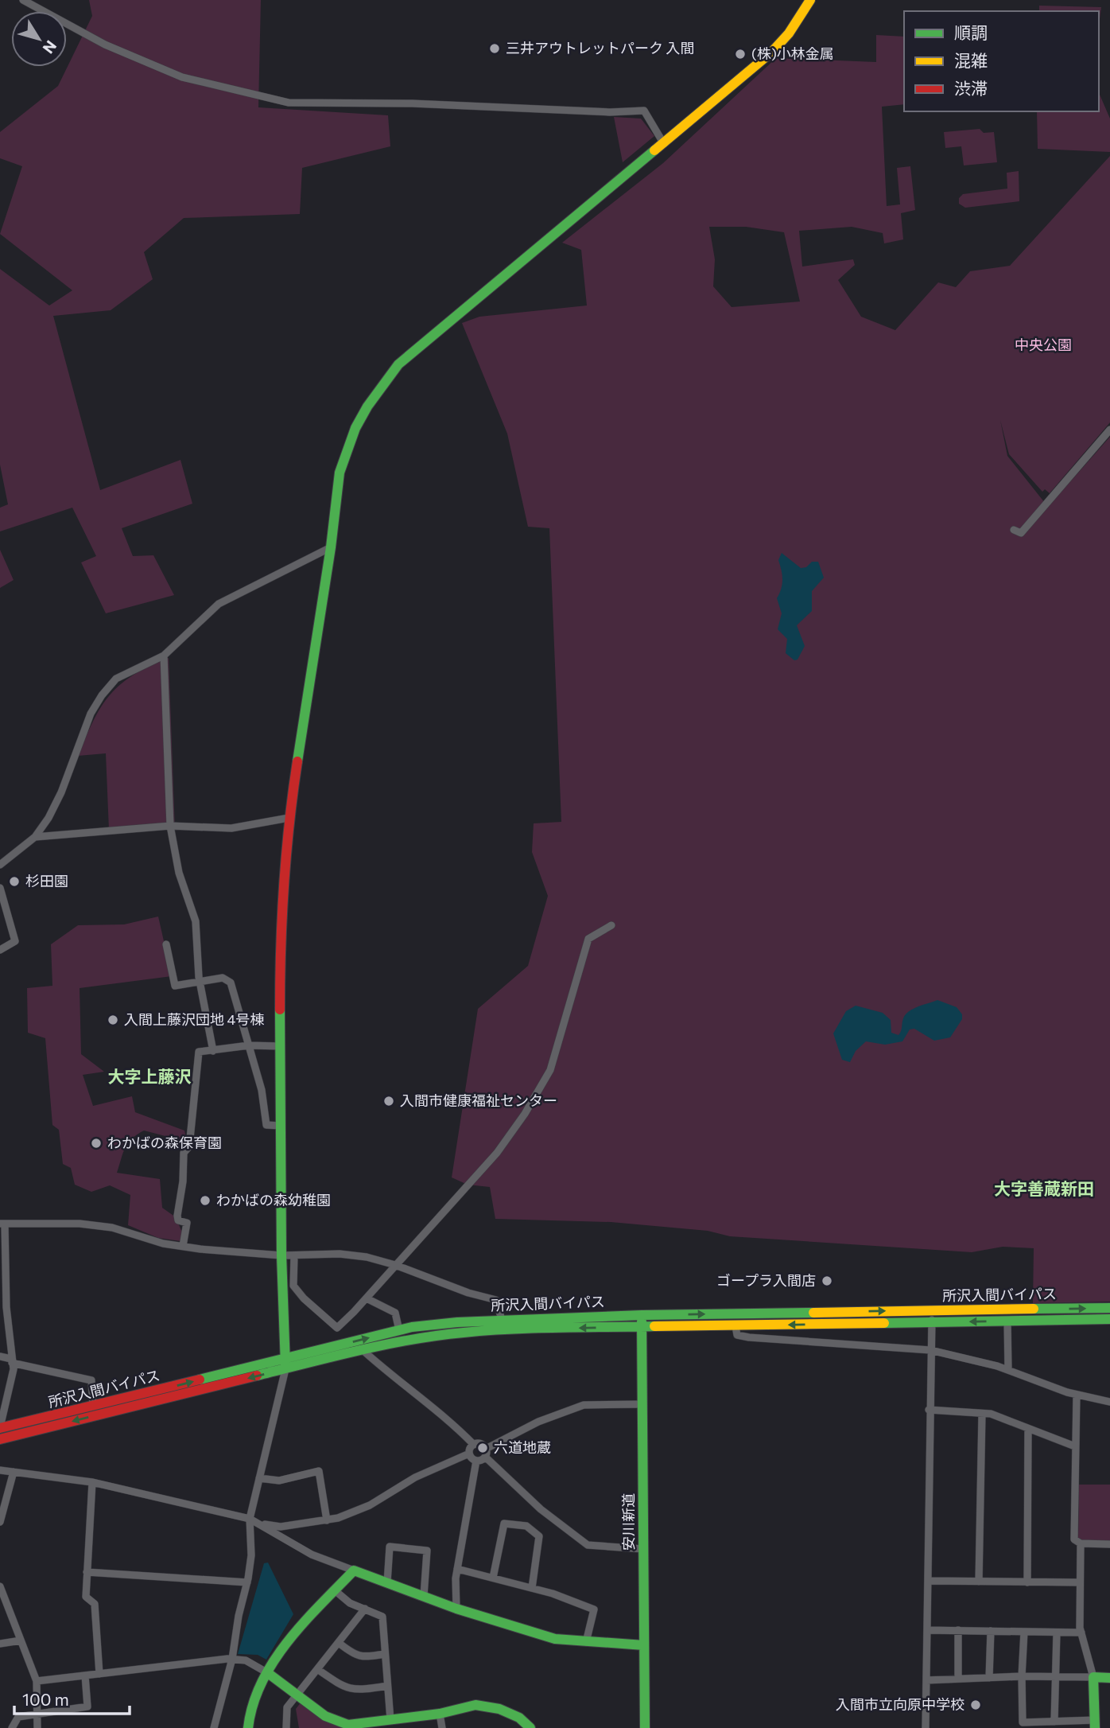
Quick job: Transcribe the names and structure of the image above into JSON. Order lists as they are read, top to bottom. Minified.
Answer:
{"streets":{"main road":["所沢入間バイパス","安川新道"]},"crossings":[["所沢入間バイパス","安川新道"]],"districts":["大字上藤沢","大字善蔵新田"],"parks":["中央公園"],"places":["三井アウトレットパーク 入間","(株)小林金属","杉田園","入間上藤沢団地 4号棟","入間市健康福祉センター","わかばの森保育園","わかばの森幼稚園","ゴープラ入間店","六道地蔵","入間市立向原中学校"],"legend":["順調","混雑","渋滞"],"scale_bar":"100 m","north":"bottom right"}
